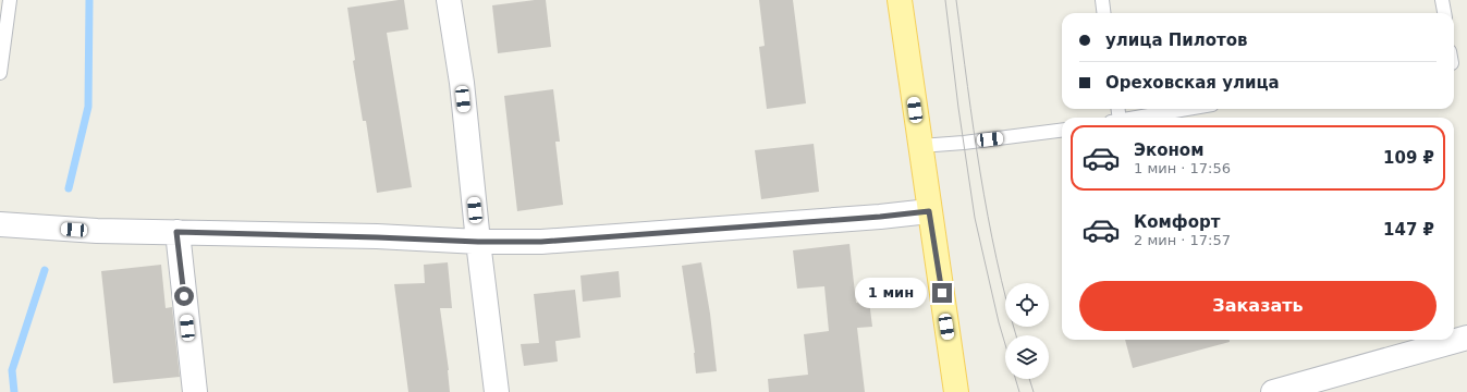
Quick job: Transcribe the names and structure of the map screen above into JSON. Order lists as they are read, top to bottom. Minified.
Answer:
{"page":{"banner":["улица Пилотов","Ореховская улица"],"list":[{"name":"Эконом","note":"1 мин · 17:56","value":"109 ₽"},{"name":"Комфорт","note":"2 мин · 17:57","value":"147 ₽"}],"buttons":"Заказать","bubble":"1 мин"}}
